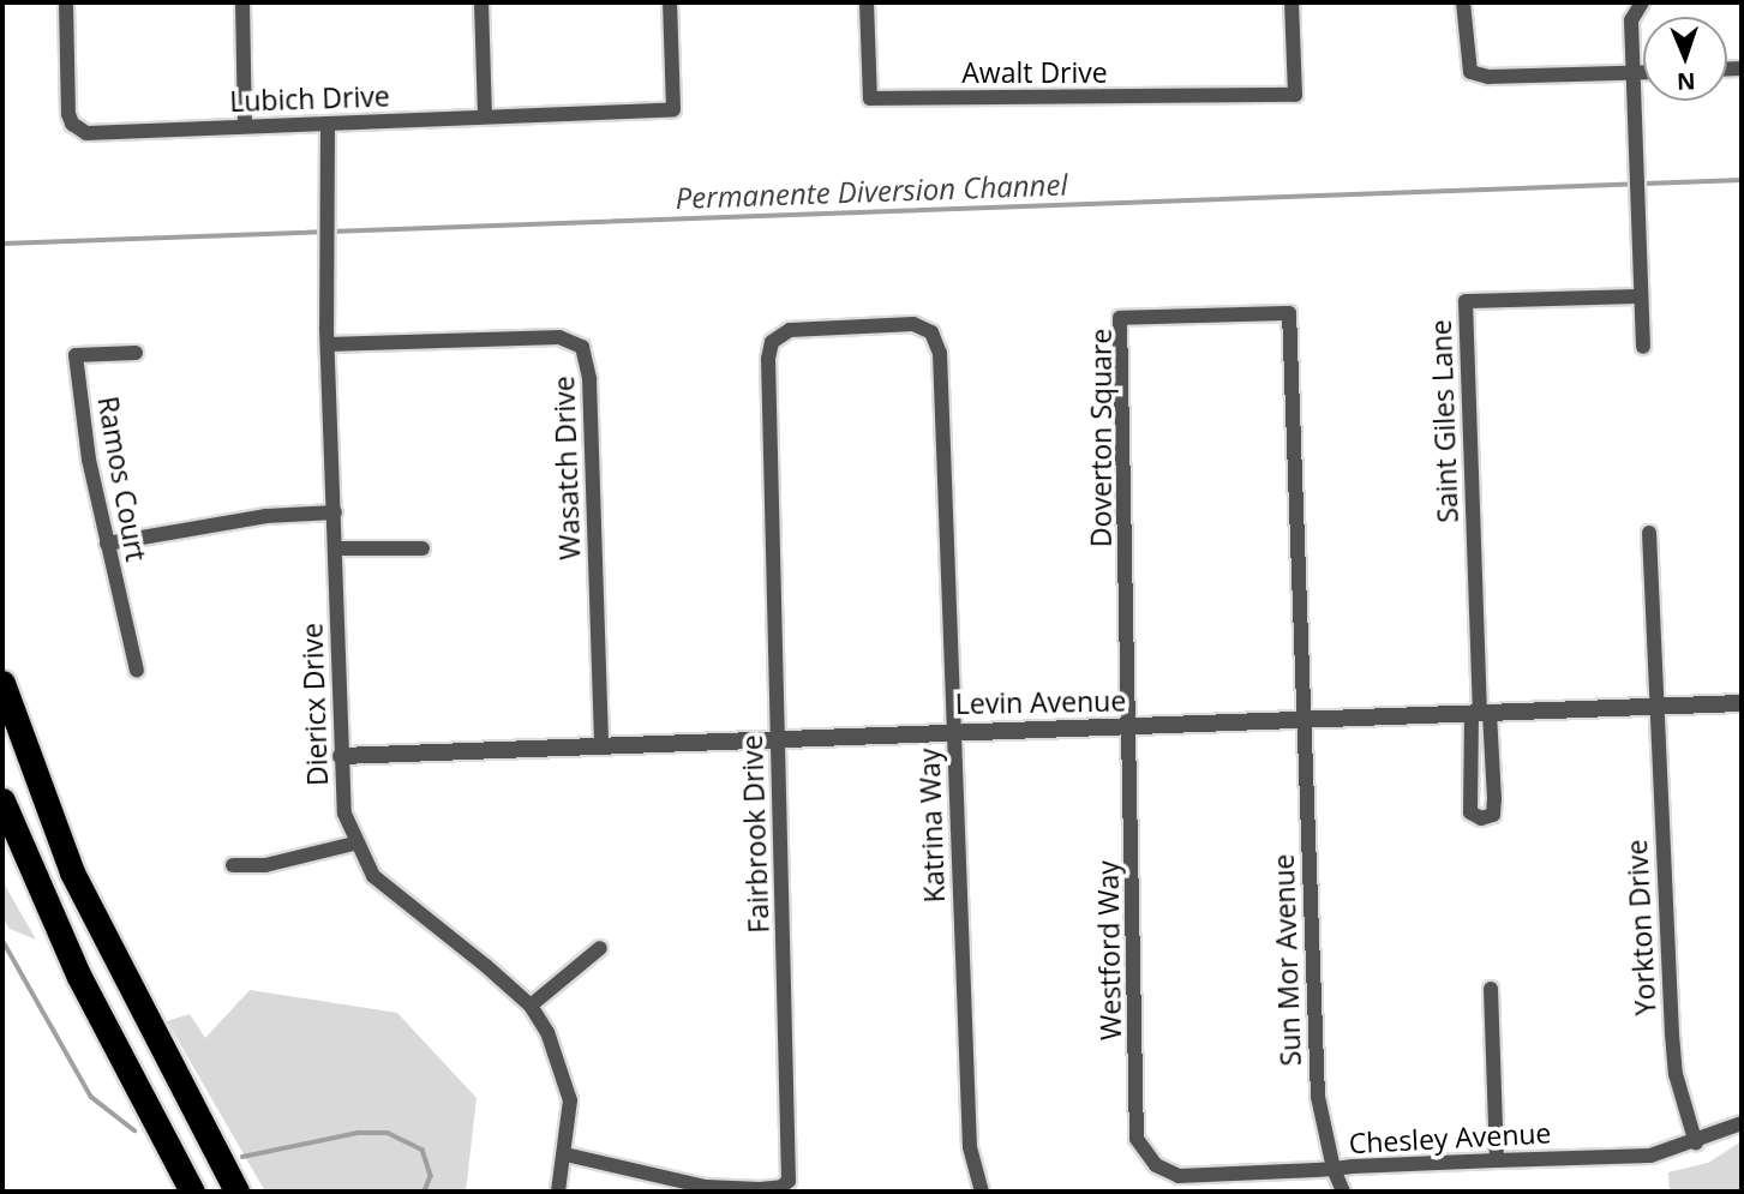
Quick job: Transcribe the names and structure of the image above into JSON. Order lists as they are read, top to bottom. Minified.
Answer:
{"streets":{"street":["Awalt Drive","Lubich Drive","Saint Giles Lane","Doverton Square","Wasatch Drive","Ramos Court","Levin Avenue","Diericx Drive","Katrina Way","Fairbrook Drive","Yorkton Drive","Westford Way","Sun Mor Avenue","Chesley Avenue"]},"crossings":[["Lubich Drive","Diericx Drive"],["Saint Giles Lane","Levin Avenue"],["Doverton Square","Levin Avenue"],["Doverton Square","Westford Way"],["Doverton Square","Sun Mor Avenue"],["Wasatch Drive","Levin Avenue"],["Wasatch Drive","Diericx Drive"],["Levin Avenue","Diericx Drive"],["Levin Avenue","Katrina Way"],["Levin Avenue","Fairbrook Drive"],["Levin Avenue","Yorkton Drive"],["Levin Avenue","Westford Way"],["Levin Avenue","Sun Mor Avenue"],["Diericx Drive","Fairbrook Drive"],["Katrina Way","Fairbrook Drive"],["Yorkton Drive","Chesley Avenue"],["Westford Way","Chesley Avenue"],["Sun Mor Avenue","Chesley Avenue"]],"water":["Permanente Diversion Channel"],"north":"bottom"}
